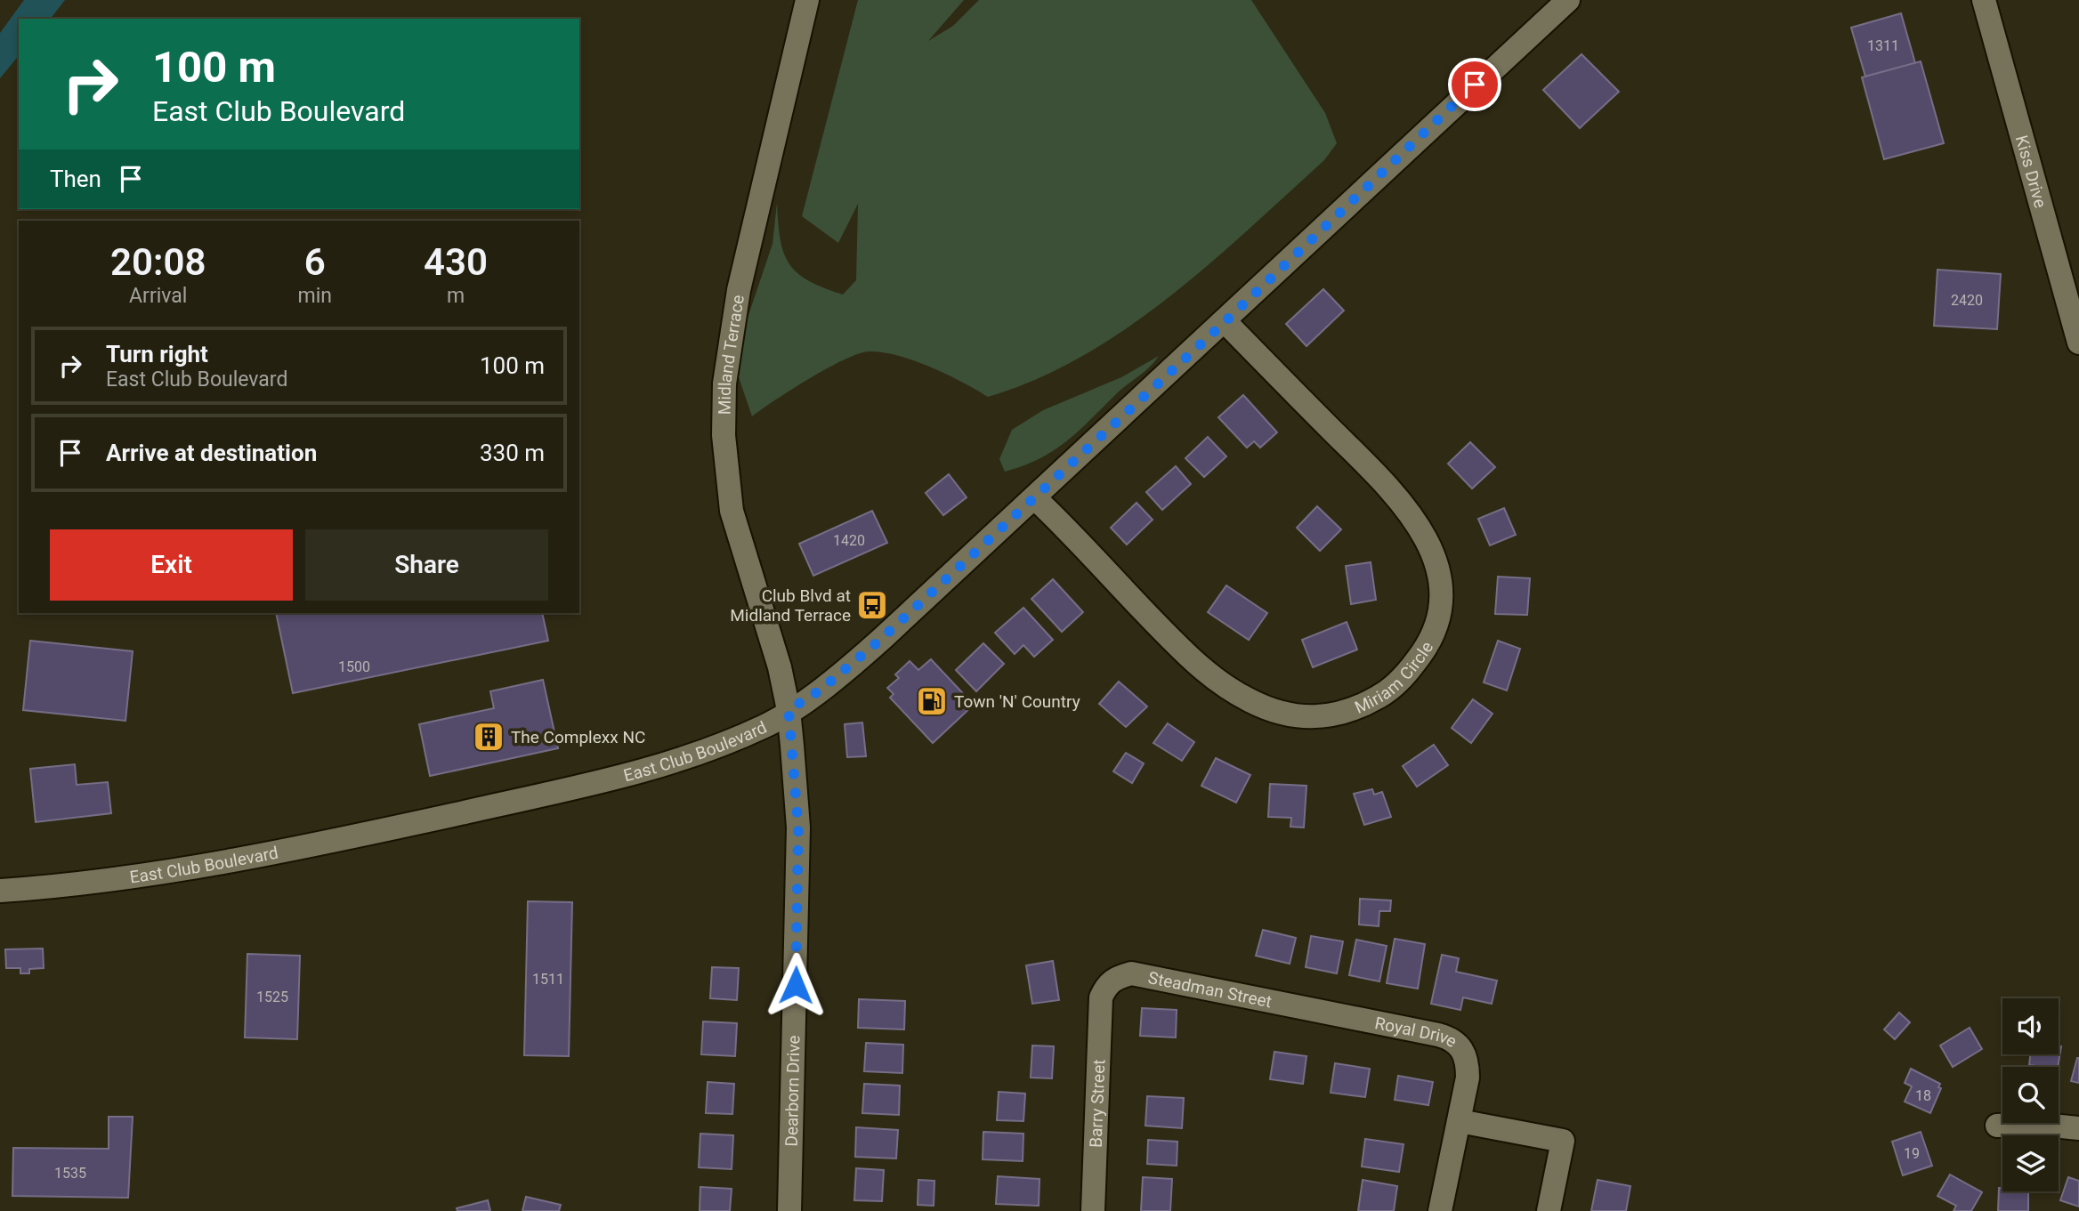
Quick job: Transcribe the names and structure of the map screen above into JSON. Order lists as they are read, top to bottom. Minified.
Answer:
{"streets":{"street":["Kiss Drive","Midland Terrace","Miriam Circle","East Club Boulevard","Steadman Street","Royal Drive","Dearborn Drive","Barry Street"]},"crossings":[["Midland Terrace","East Club Boulevard"],["Midland Terrace","Dearborn Drive"],["Miriam Circle","East Club Boulevard"],["East Club Boulevard","Dearborn Drive"],["Steadman Street","Royal Drive"],["Steadman Street","Barry Street"]],"places":{"bus stop":["Club Blvd at Midland Terrace"],"fuel station":["Town 'N' Country"],"building":["The Complexx NC"]},"house_numbers":["1311","2420","1420","1500","1511","1525","18","19","1535"],"page":{"turn":["100 m","East Club Boulevard"],"then":"Then","eta":["20:08","Arrival","6","min","430","m"],"list":[{"name":"Turn right","note":"East Club Boulevard","value":"100 m"},{"name":"Arrive at destination","value":"330 m"}],"buttons":["Exit","Share"]}}
